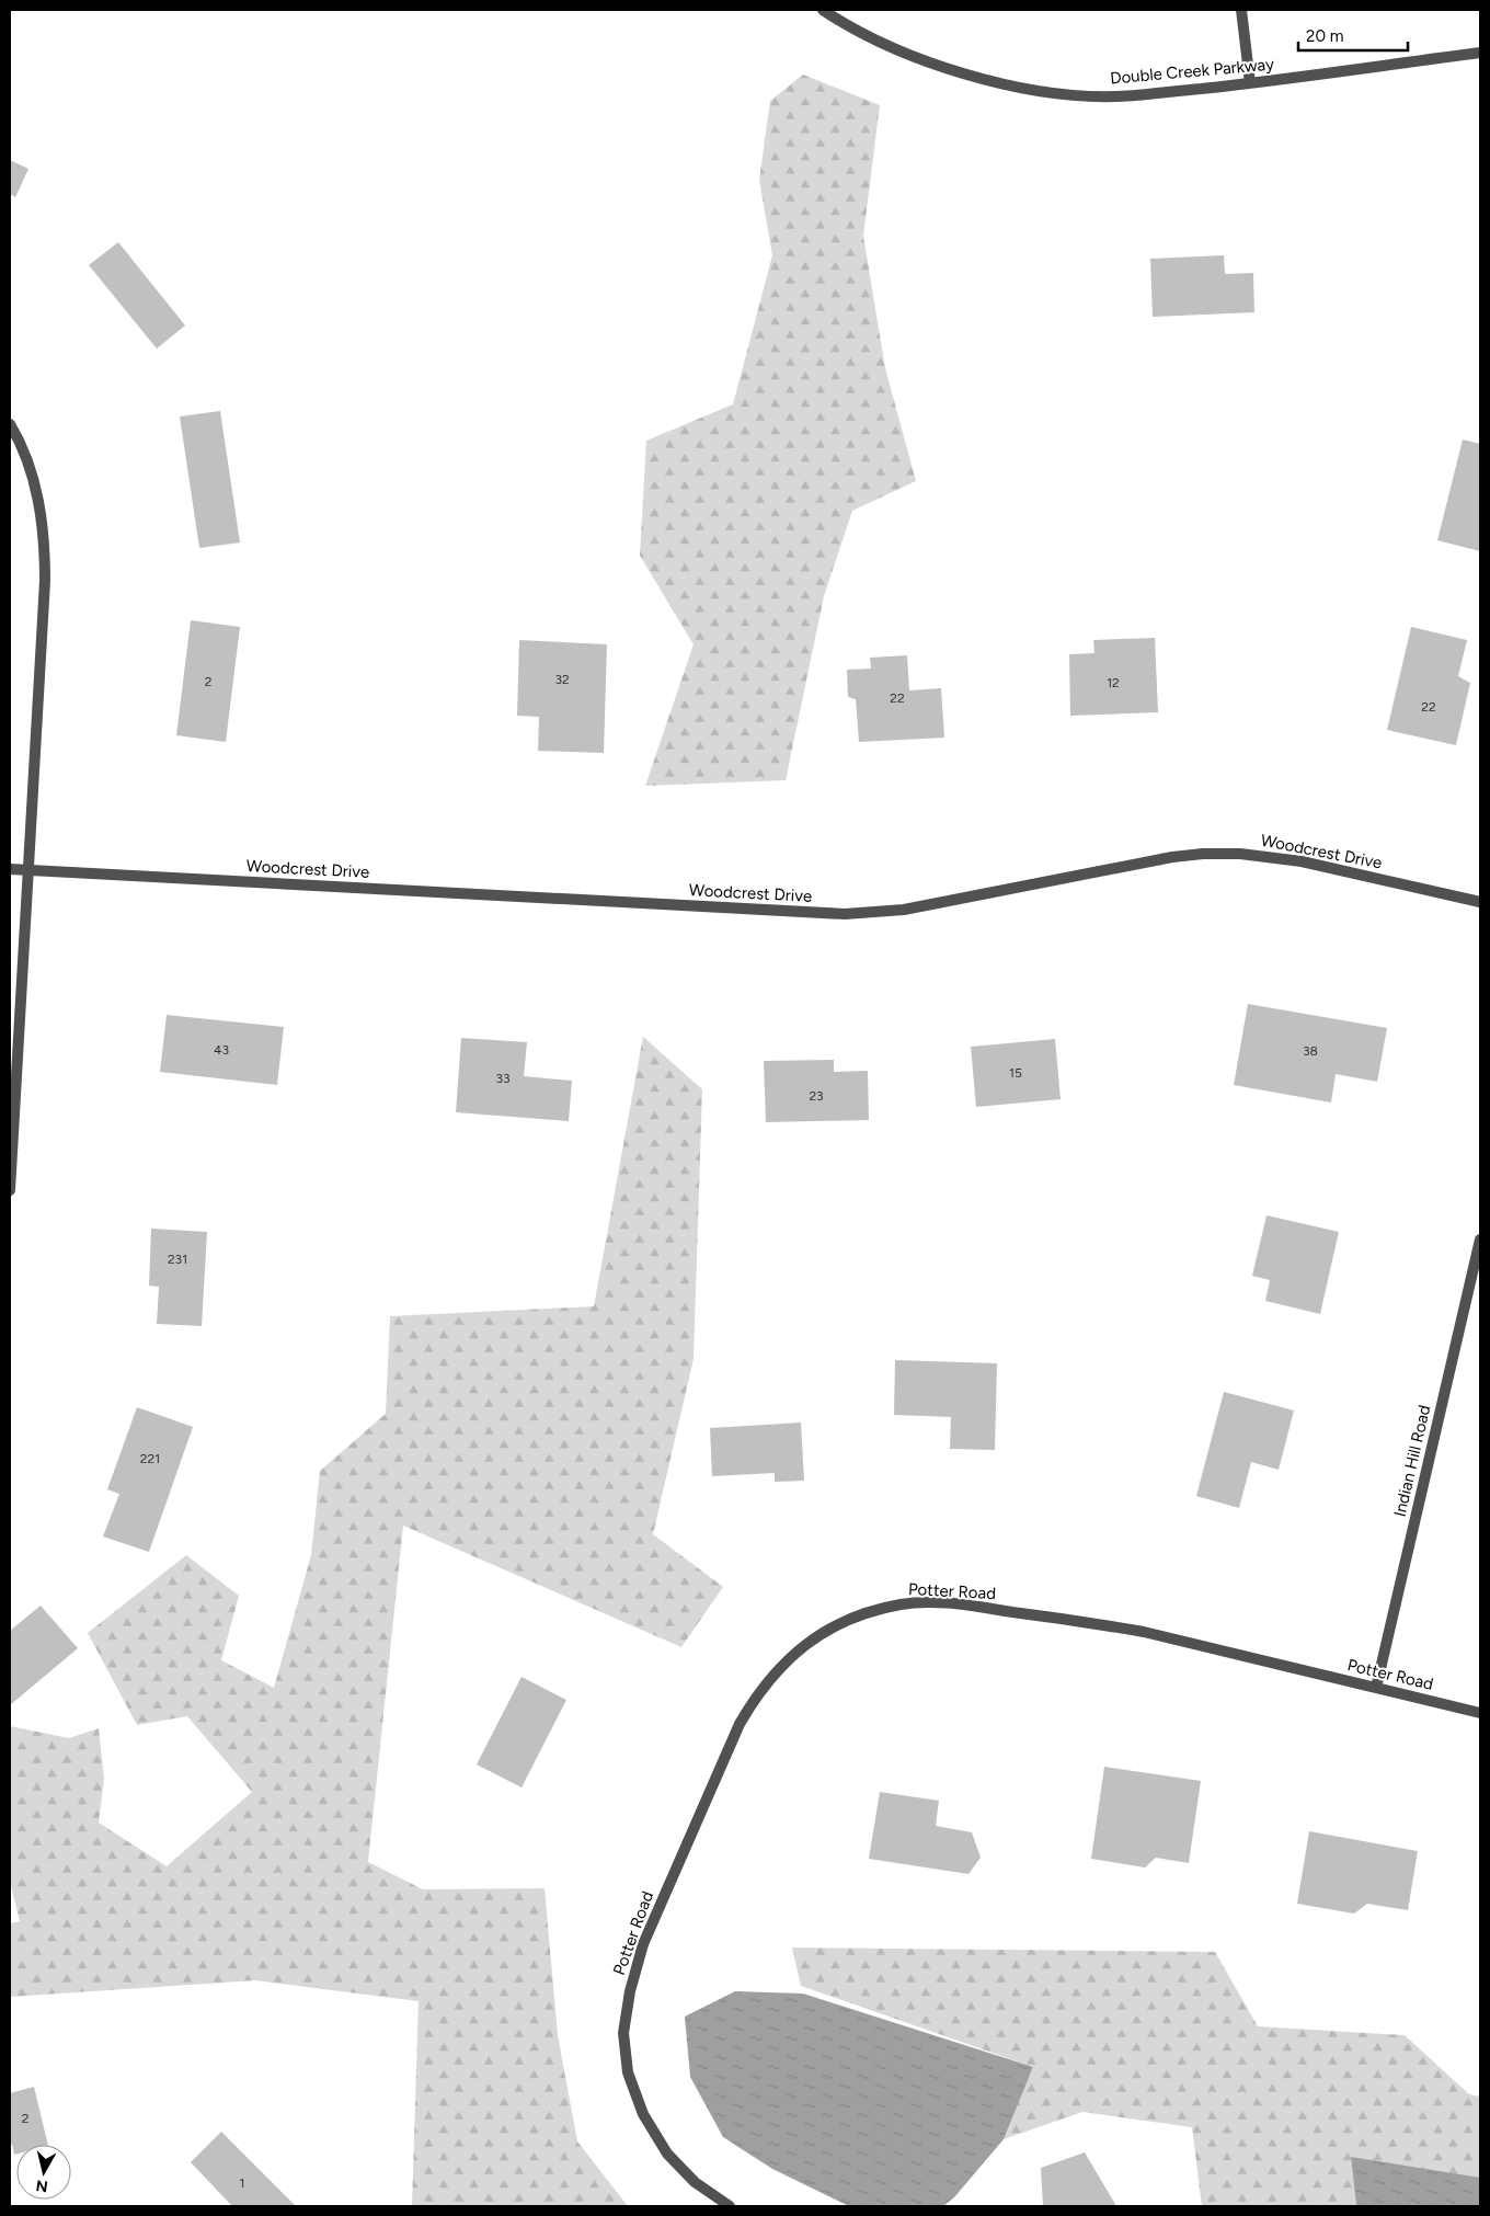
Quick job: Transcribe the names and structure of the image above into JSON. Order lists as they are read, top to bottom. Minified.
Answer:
{"streets":{"street":["Double Creek Parkway","Woodcrest Drive","Indian Hill Road","Potter Road"]},"crossings":[["Indian Hill Road","Potter Road"]],"house_numbers":["32","2","12","22","22","43","38","15","33","23","231","221","2","1"],"scale_bar":"20 m","north":"bottom"}
